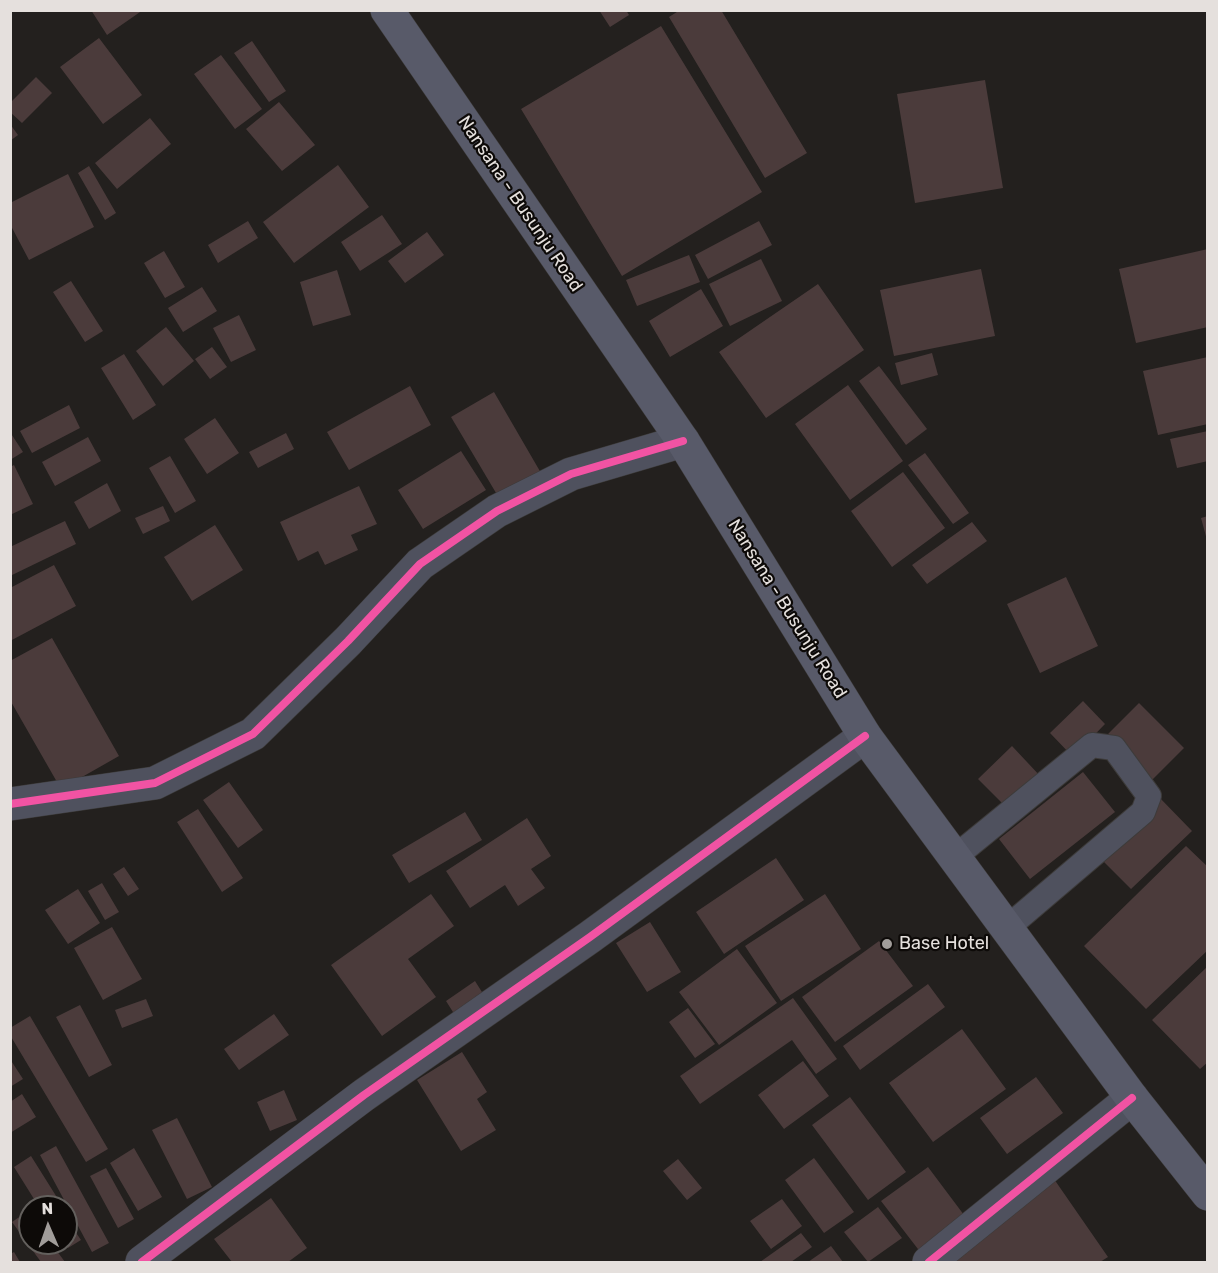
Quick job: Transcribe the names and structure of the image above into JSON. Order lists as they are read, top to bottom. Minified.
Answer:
{"streets":{"main road":["Nansana - Busunju Road"]},"places":["Base Hotel"],"north":"top"}
